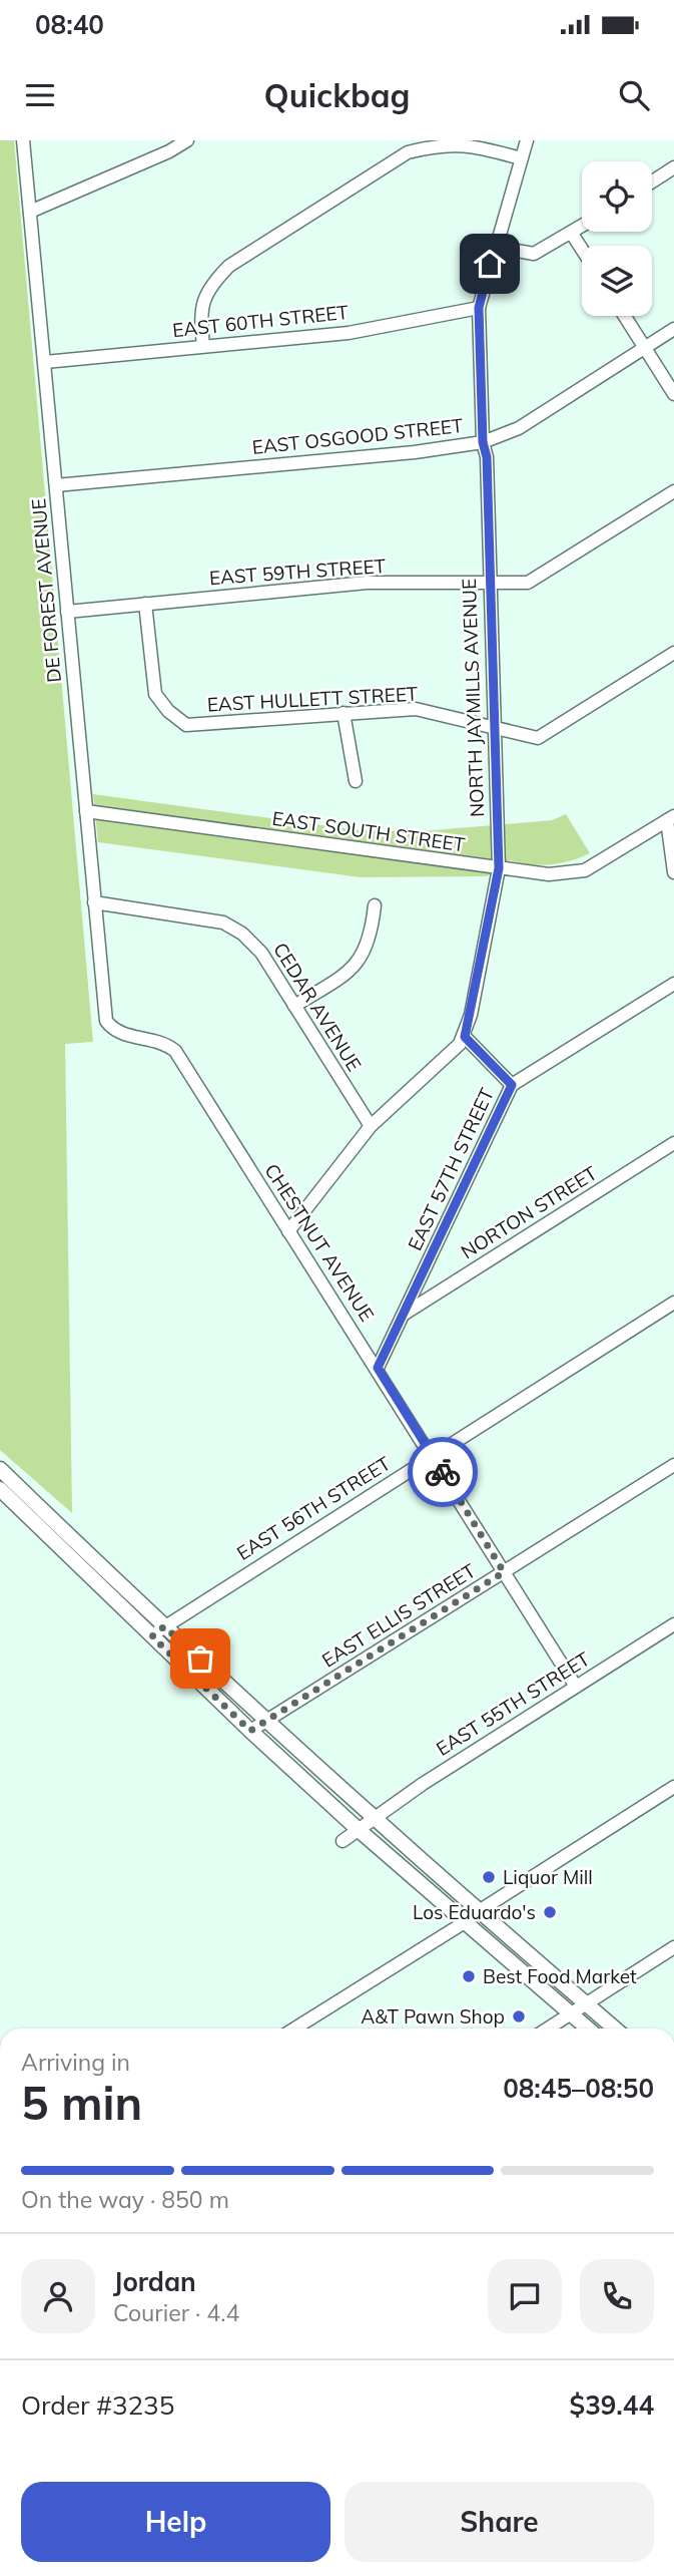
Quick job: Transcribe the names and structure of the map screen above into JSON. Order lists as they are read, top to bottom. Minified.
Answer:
{"streets":{"street":["EAST 60TH STREET","EAST OSGOOD STREET","EAST 59TH STREET","DE FOREST AVENUE","NORTH JAYMILLS AVENUE","EAST HULLETT STREET","EAST SOUTH STREET","CEDAR AVENUE","EAST 57TH STREET","NORTON STREET","CHESTNUT AVENUE","EAST 56TH STREET","EAST ELLIS STREET","EAST 55TH STREET"]},"crossings":[["EAST 60TH STREET","DE FOREST AVENUE"],["EAST 60TH STREET","NORTH JAYMILLS AVENUE"],["EAST OSGOOD STREET","DE FOREST AVENUE"],["EAST OSGOOD STREET","NORTH JAYMILLS AVENUE"],["EAST 59TH STREET","DE FOREST AVENUE"],["EAST 59TH STREET","NORTH JAYMILLS AVENUE"],["EAST 59TH STREET","EAST HULLETT STREET"],["DE FOREST AVENUE","EAST SOUTH STREET"],["DE FOREST AVENUE","CEDAR AVENUE"],["DE FOREST AVENUE","CHESTNUT AVENUE"],["NORTH JAYMILLS AVENUE","EAST HULLETT STREET"],["NORTH JAYMILLS AVENUE","EAST SOUTH STREET"],["EAST 57TH STREET","NORTON STREET"],["EAST 57TH STREET","CHESTNUT AVENUE"],["CHESTNUT AVENUE","EAST 56TH STREET"],["CHESTNUT AVENUE","EAST ELLIS STREET"],["CHESTNUT AVENUE","EAST 55TH STREET"]],"places":["Liquor Mill","Los Eduardo's","Best Food Market","A&T Pawn Shop"],"page":{"status":"08:40","header":"Quickbag","heading":["5 min","Arriving in","08:45–08:50"],"panel":["Jordan","Courier · 4.4","Order #3235","$39.44"],"bar":"On the way · 850 m","buttons":["Help","Share"]}}
